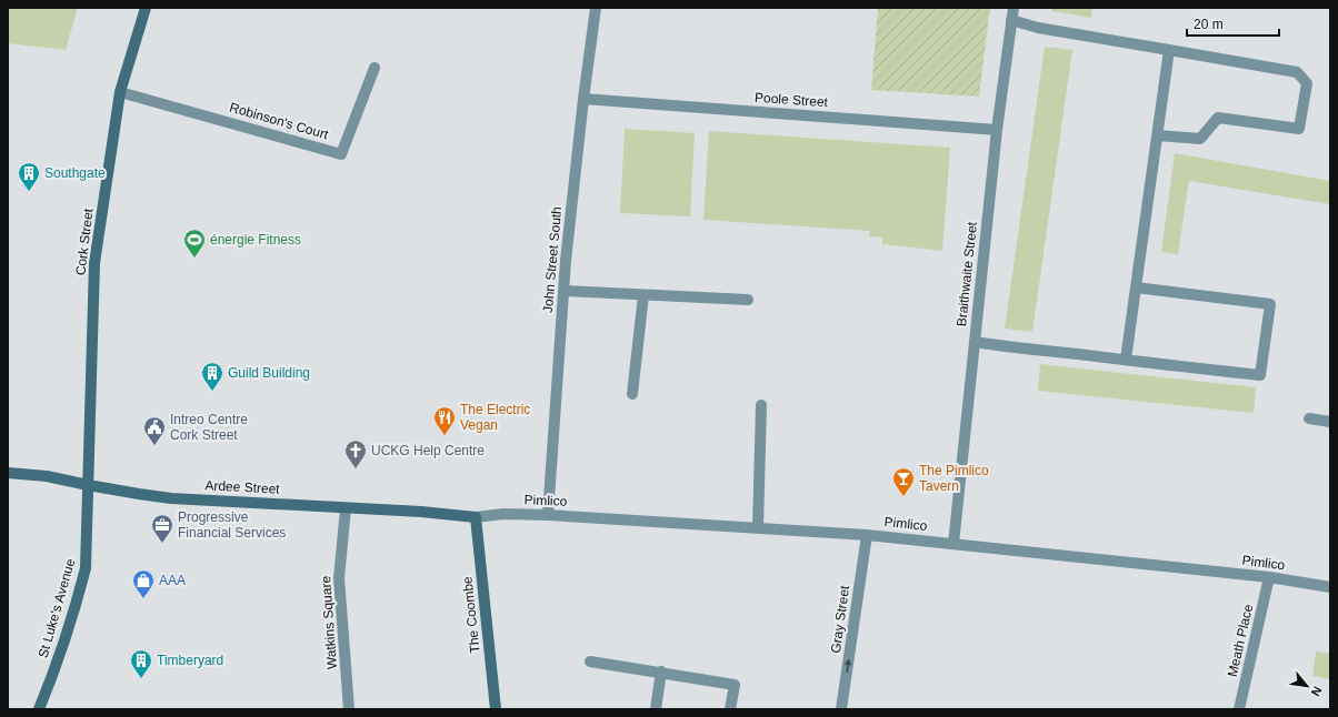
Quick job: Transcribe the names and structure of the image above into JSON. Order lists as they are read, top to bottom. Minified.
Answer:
{"streets":{"main road":["Cork Street","Ardee Street","St Luke's Avenue","The Coombe"],"street":["Poole Street","Robinson's Court","John Street South","Braithwaite Street","Pimlico","Gray Street","Watkins Square","Meath Place"]},"crossings":[["Poole Street","John Street South"],["Poole Street","Braithwaite Street"],["Robinson's Court","Cork Street"],["Cork Street","Ardee Street"],["Cork Street","St Luke's Avenue"],["John Street South","Pimlico"],["Braithwaite Street","Pimlico"],["Ardee Street","Pimlico"],["Ardee Street","St Luke's Avenue"],["Ardee Street","The Coombe"],["Ardee Street","Watkins Square"],["Pimlico","The Coombe"],["Pimlico","Gray Street"],["Pimlico","Meath Place"]],"one_way":["Gray Street"],"places":{"building":["Southgate","Guild Building","Timberyard"],"sports":["énergie Fitness"],"restaurant":["The Electric Vegan"],"public building":["Intreo Centre Cork Street"],"church":["UCKG Help Centre"],"bar":["The Pimlico Tavern"],"office":["Progressive Financial Services"],"shop":["AAA"]},"scale_bar":"20 m","north":"bottom right"}
